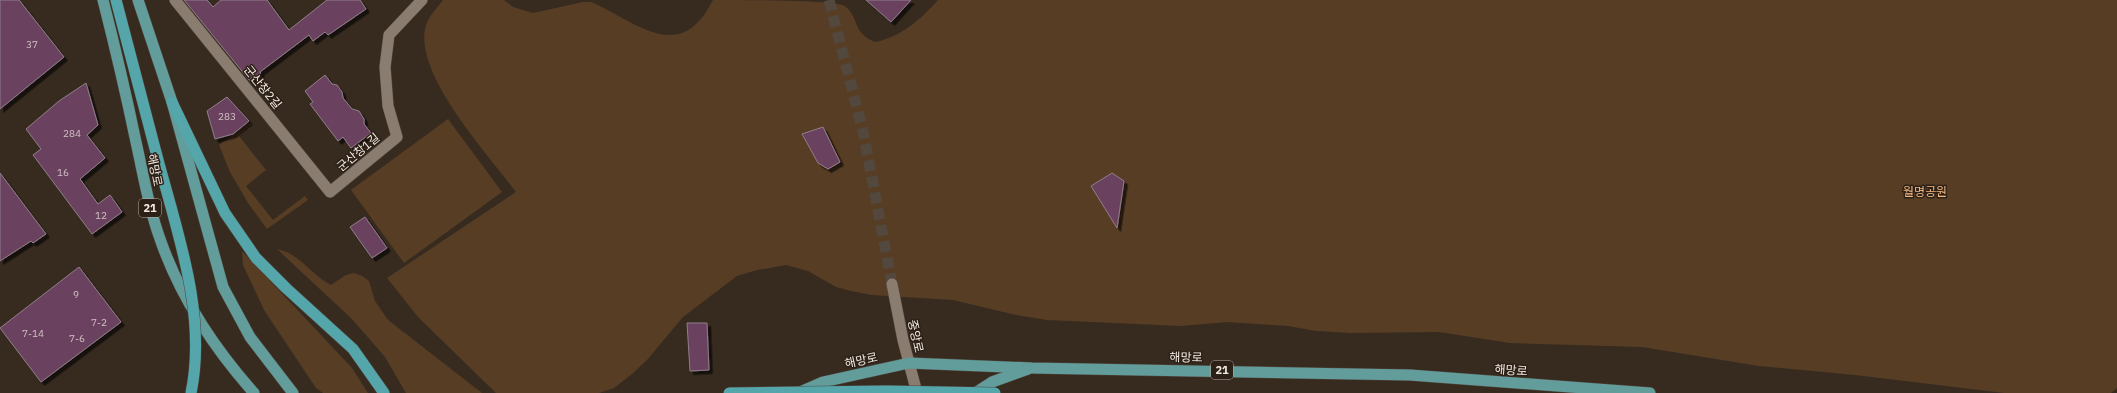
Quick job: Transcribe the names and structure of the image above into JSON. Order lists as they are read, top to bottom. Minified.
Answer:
{"streets":{"main road":["해망로","21"],"street":["군산창2길","군산창1길","중앙로"]},"crossings":[["군산창2길","군산창1길"],["해망로","중앙로"]],"parks":["월명공원"],"house_numbers":["37","283","284","16","12","9","7-2","7-14","7-6"]}
